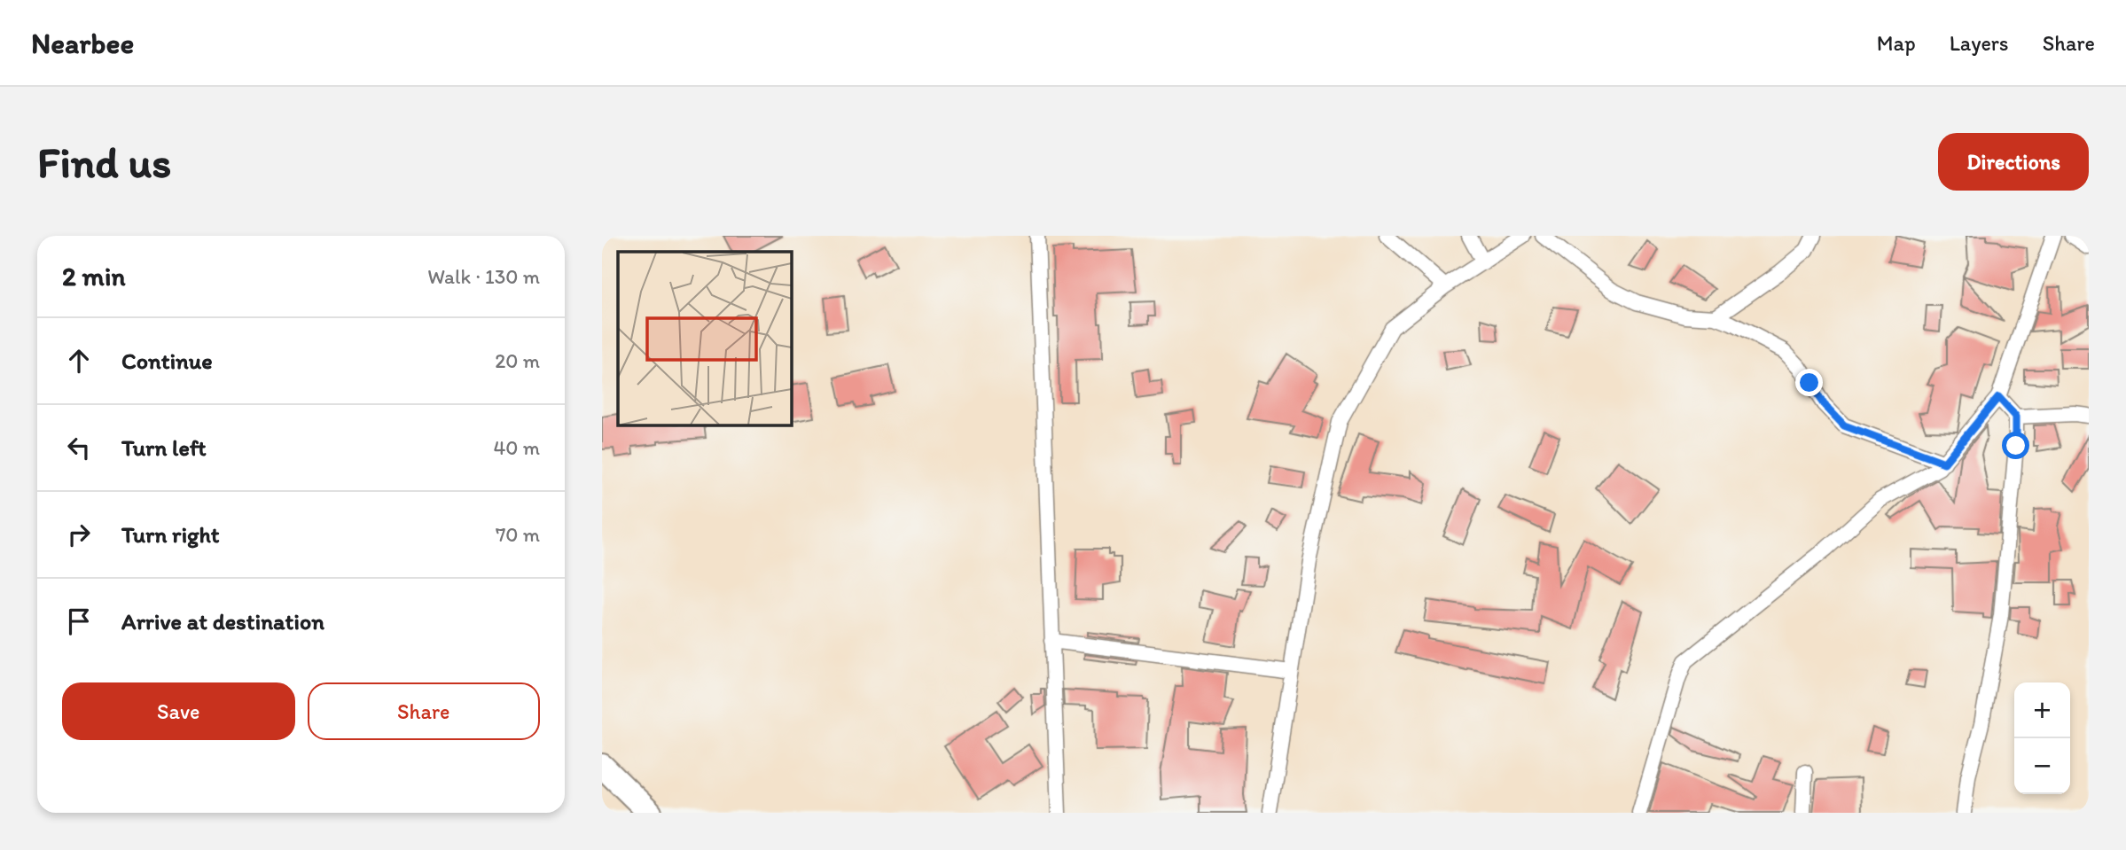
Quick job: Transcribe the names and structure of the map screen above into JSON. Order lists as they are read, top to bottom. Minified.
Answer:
{"page":{"header":"Nearbee","nav":["Map","Layers","Share"],"buttons":["Directions",["Save","Share"]],"title":"Find us","heading":["2 min","Walk · 130 m"],"list":[["Continue","20 m"],["Turn left","40 m"],["Turn right","70 m"],"Arrive at destination"],"map_buttons":["+","−"]}}
